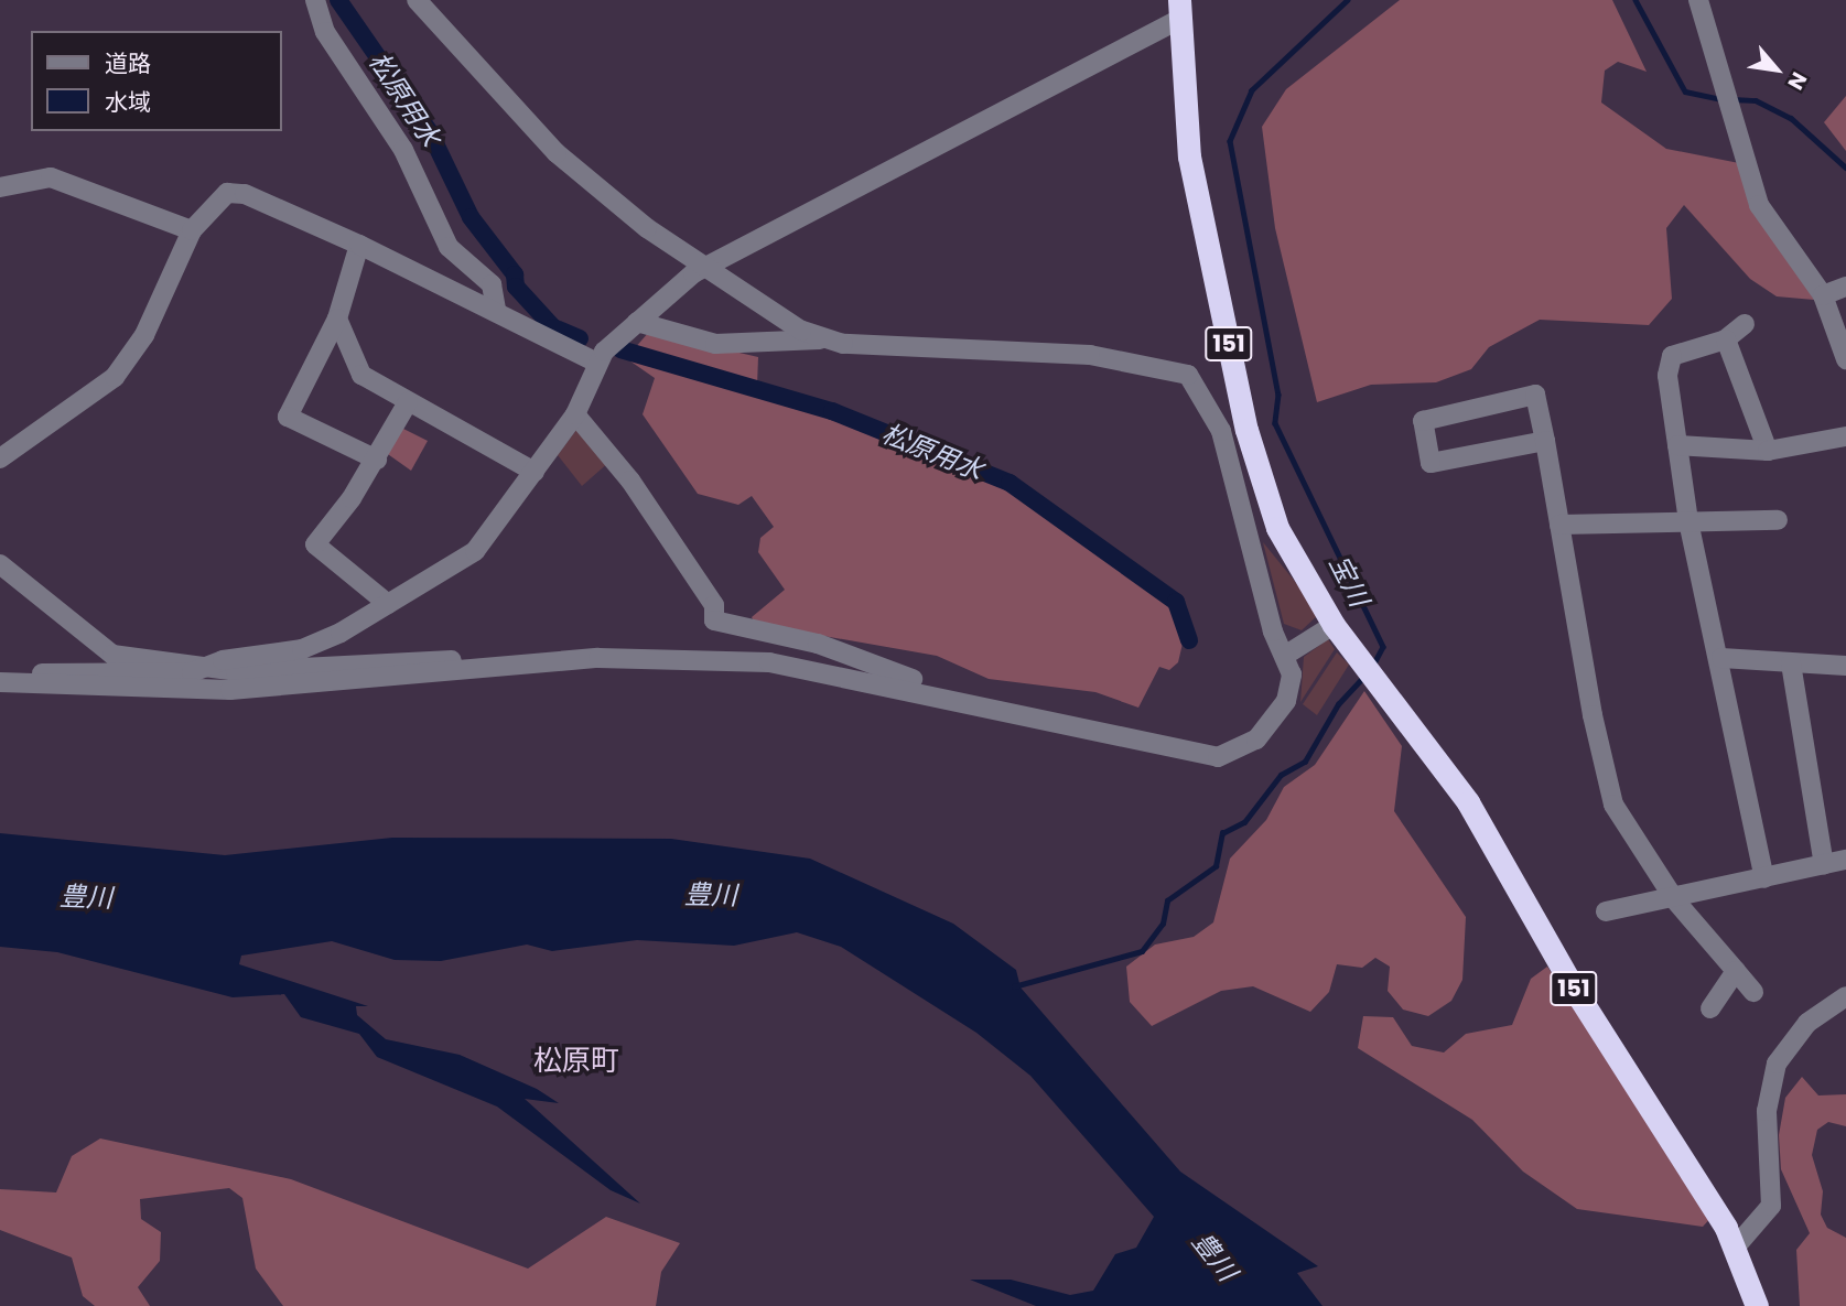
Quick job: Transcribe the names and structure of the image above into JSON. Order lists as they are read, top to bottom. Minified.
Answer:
{"streets":{"highway":["151"]},"districts":["松原町"],"water":["松原用水","宝川","豊川"],"legend":["道路","水域"],"north":"bottom right"}
